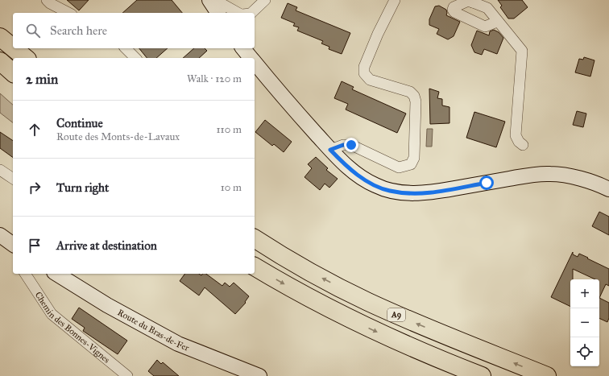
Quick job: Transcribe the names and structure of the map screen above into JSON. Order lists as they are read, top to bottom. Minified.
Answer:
{"streets":{"highway":["A9"],"street":["Chemin des Bonnes-Vignes","Route du Bras-de-Fer"]},"page":{"search":"Search here","heading":["2 min","Walk · 120 m"],"list":[["Continue","Route des Monts-de-Lavaux","110 m"],["Turn right","10 m"],"Arrive at destination"],"map_buttons":["+","−"]}}
